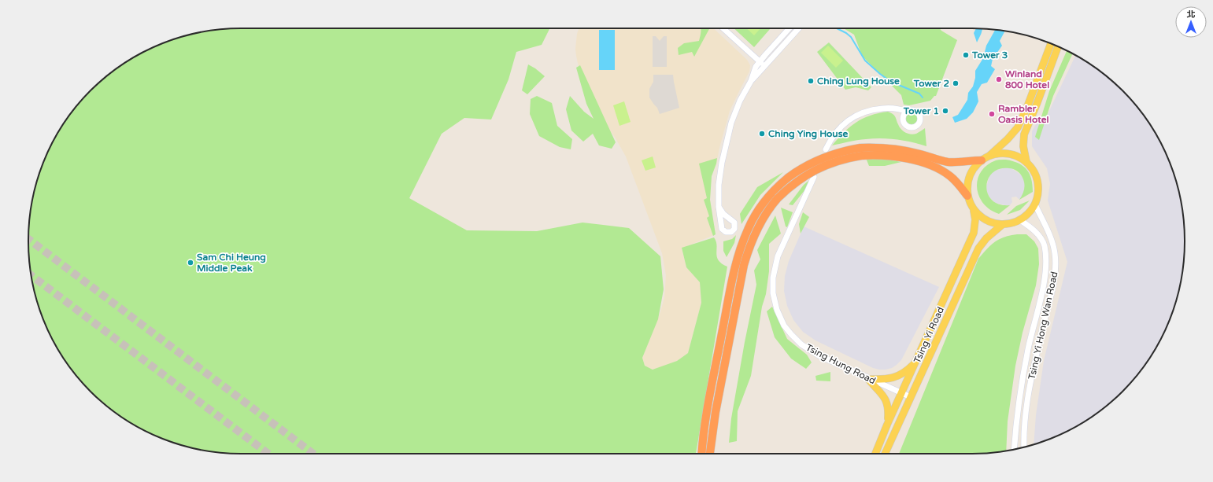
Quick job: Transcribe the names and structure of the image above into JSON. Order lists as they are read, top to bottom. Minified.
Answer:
{"streets":{"main road":["Tsing Yi Road"],"street":["Tsing Yi Hong Wan Road","Tsing Hung Road"]},"crossings":[["Tsing Yi Hong Wan Road","Tsing Yi Road"],["Tsing Yi Road","Tsing Hung Road"]],"places":["Tower 3","Winland 800 Hotel","Ching Lung House","Tower 2","Tower 1","Rambler Oasis Hotel","Ching Ying House","Sam Chi Heung Middle Peak"],"north":"top"}
